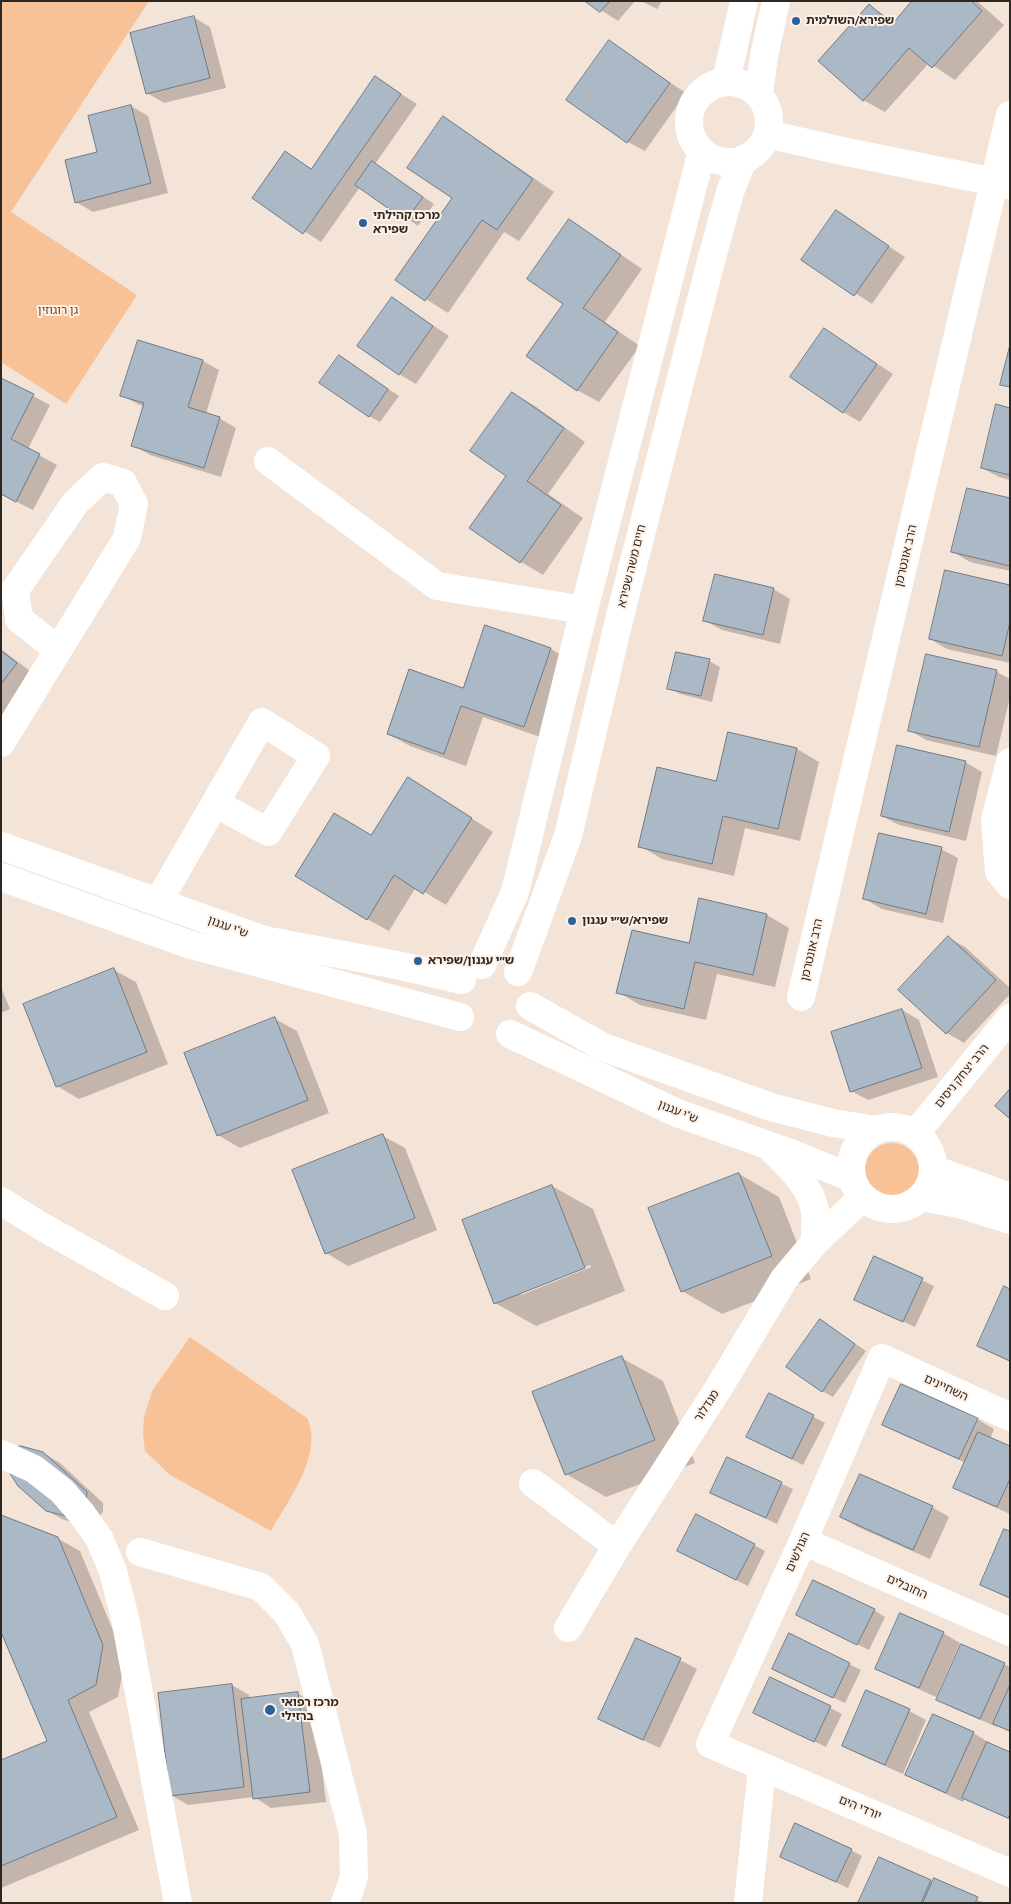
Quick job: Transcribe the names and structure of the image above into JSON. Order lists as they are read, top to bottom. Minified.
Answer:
{"streets":{"street":["הרב אונטרמן","חיים משה שפירא","ש\"י עגנון","הרב יצחק ניסים","השחיינים","מגדלור","הגולשים","החובלים","יורדי הים"]},"crossings":[["חיים משה שפירא","ש\"י עגנון"],["ש\"י עגנון","הרב יצחק ניסים"],["ש\"י עגנון","מגדלור"],["הרב יצחק ניסים","מגדלור"],["השחיינים","הגולשים"],["הגולשים","החובלים"],["הגולשים","יורדי הים"]],"parks":["גן רוגוזין"],"places":["שפירא/השולמית","מרכז קהילתי שפירא","שפירא/ש״י עגנון","ש״י עגנון/שפירא","מרכז רפואי ברזילי"]}
